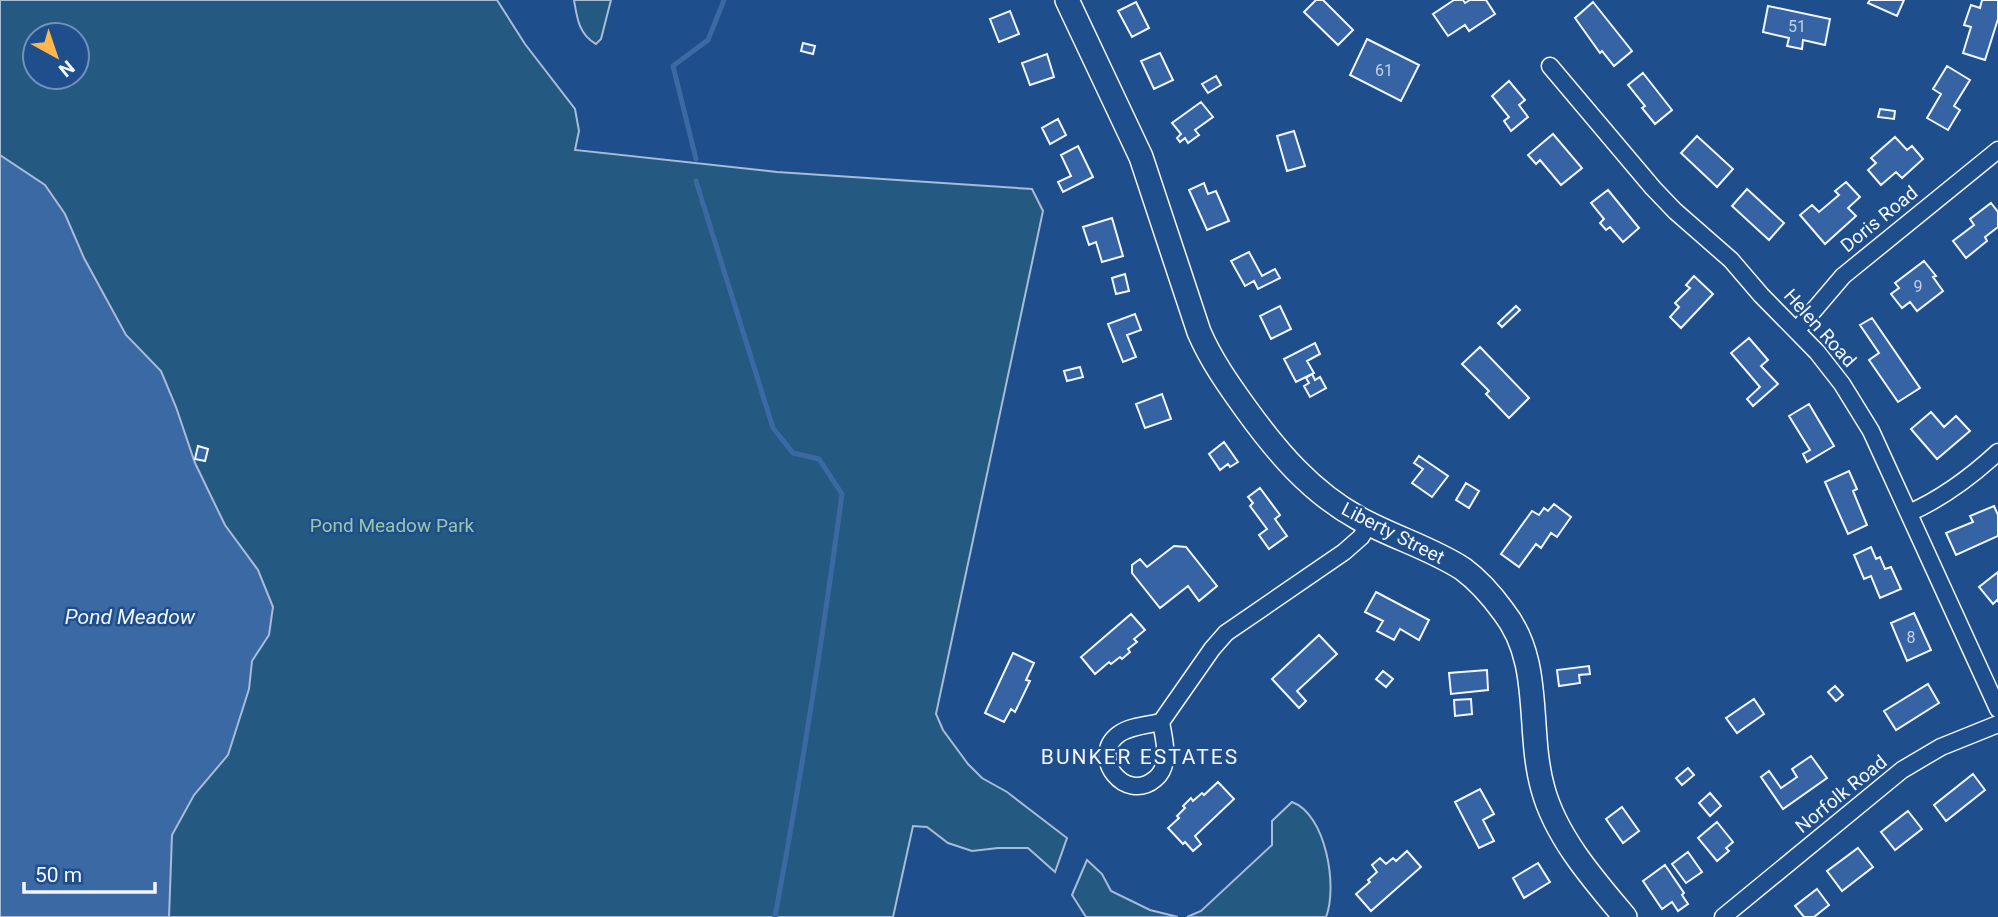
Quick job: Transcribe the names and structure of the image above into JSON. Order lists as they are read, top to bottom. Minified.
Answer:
{"streets":{"main road":["Liberty Street"],"street":["Doris Road","Helen Road","Norfolk Road"]},"crossings":[["Doris Road","Helen Road"]],"districts":["BUNKER ESTATES"],"water":["Pond Meadow"],"parks":["Pond Meadow Park"],"house_numbers":["51","61","9","8"],"scale_bar":"50 m","north":"bottom right"}
